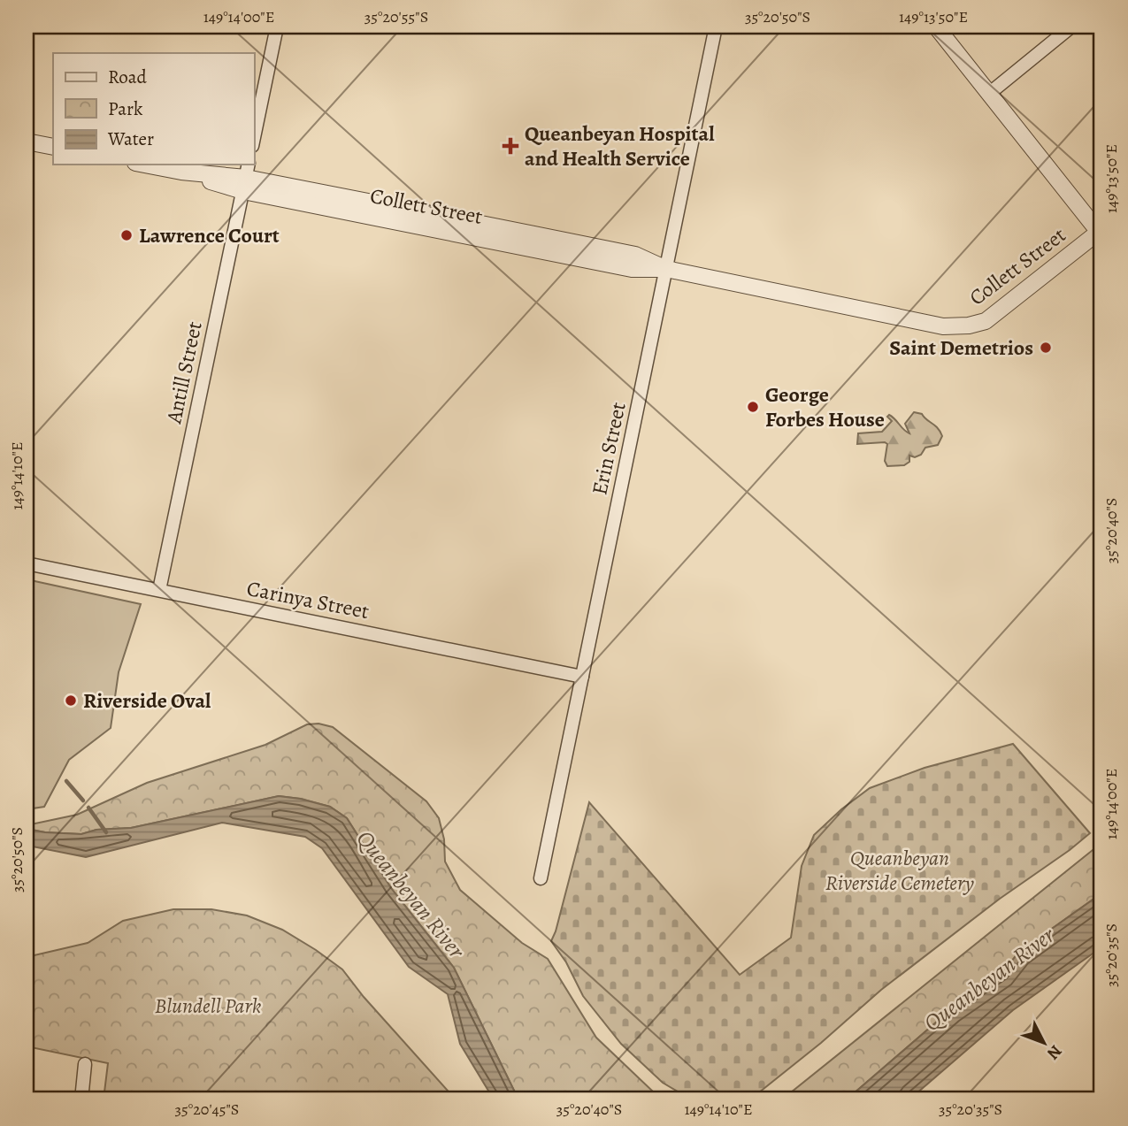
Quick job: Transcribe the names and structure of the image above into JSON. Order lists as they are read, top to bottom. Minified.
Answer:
{"streets":{"street":["Collett Street","Antill Street","Erin Street","Carinya Street"]},"crossings":[["Collett Street","Antill Street"],["Collett Street","Erin Street"],["Antill Street","Carinya Street"],["Erin Street","Carinya Street"]],"water":["Queanbeyan River"],"parks":["Queanbeyan Riverside Cemetery","Blundell Park"],"places":{"health":["Queanbeyan Hospital and Health Service"],"other":["Lawrence Court","Saint Demetrios","George Forbes House","Riverside Oval"]},"legend":["Road","Park","Water"],"north":"bottom right","coordinates":["149°14'00\"E","35°20'55\"S","35°20'50\"S","149°13'50\"E","149°14'10\"E","35°20'40\"S","35°20'35\"S","35°20'45\"S"]}
